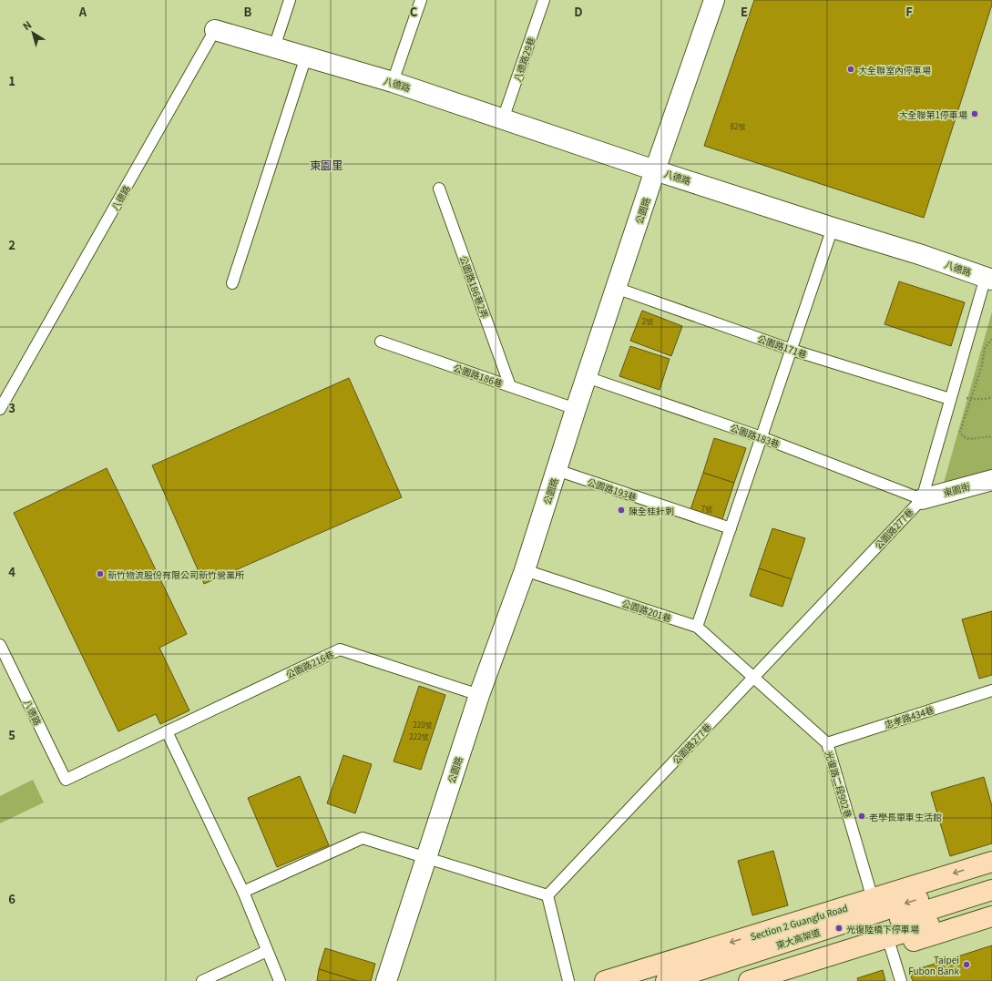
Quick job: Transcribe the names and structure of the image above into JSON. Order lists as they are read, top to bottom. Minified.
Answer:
{"streets":{"main road":["Section 2 Guangfu Road","東大高架道"],"street":["八德路","公園路","東園街"],"lane":["八德路29巷","公園路186巷2弄","公園路171巷","公園路186巷","公園路183巷","公園路193巷","公園路277巷","公園路201巷","公園路216巷","忠孝路434巷","光復路二段902巷"]},"crossings":[["八德路29巷","八德路"],["八德路","公園路"],["八德路","公園路216巷"],["公園路","公園路171巷"],["公園路","公園路186巷"],["公園路","公園路183巷"],["公園路","公園路193巷"],["公園路","公園路201巷"],["公園路","公園路216巷"],["公園路186巷2弄","公園路186巷"],["公園路183巷","東園街"],["公園路183巷","公園路277巷"],["東園街","公園路277巷"],["公園路277巷","公園路201巷"],["公園路277巷","光復路二段902巷"],["公園路201巷","光復路二段902巷"],["忠孝路434巷","光復路二段902巷"],["光復路二段902巷","Section 2 Guangfu Road"]],"districts":["東園里"],"places":["大全聯室內停車場","大全聯第1停車場","陳全桂針刺","新竹物流股份有限公司新竹營業所","老學長單車生活館","光復陸橋下停車場","Taipei Fubon Bank"],"house_numbers":["82號","2號","7號","220號","222號"],"north":"top left","grid":{"columns":["A","B","C","D","E","F"],"rows":["1","2","3","4","5","6"]}}
